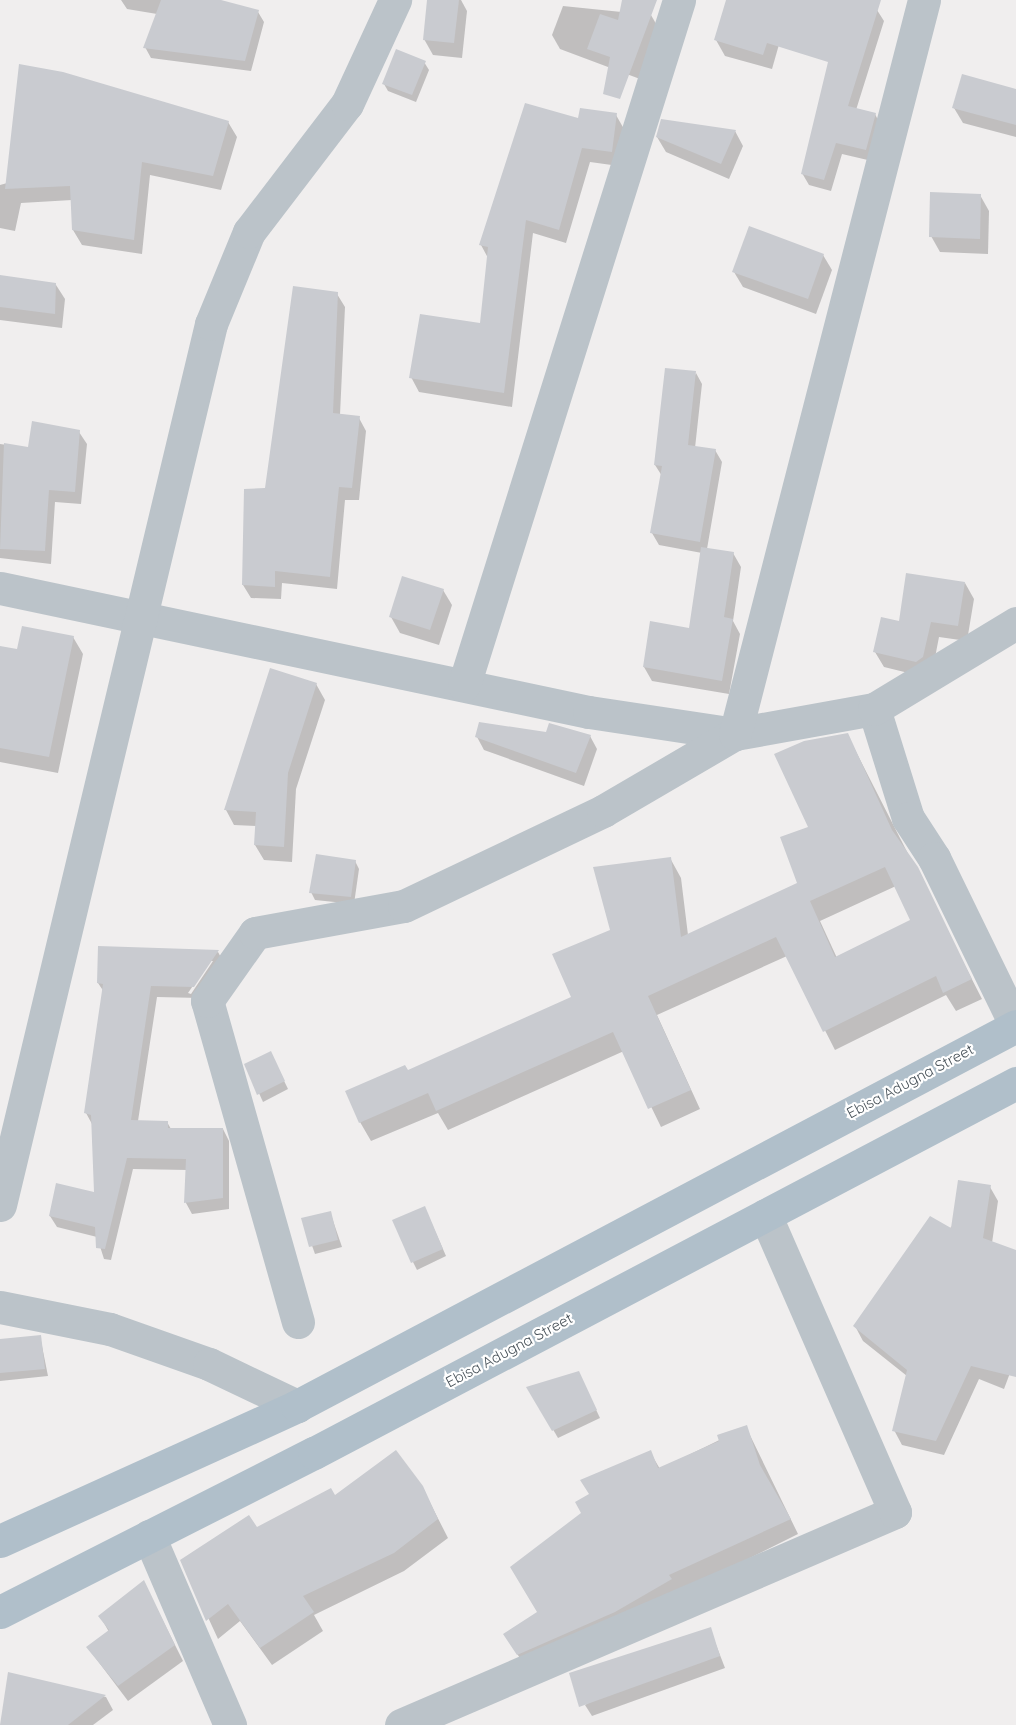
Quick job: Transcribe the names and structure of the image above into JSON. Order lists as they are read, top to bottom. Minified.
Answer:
{"streets":{"main road":["Ebisa Adugna Street"]}}
